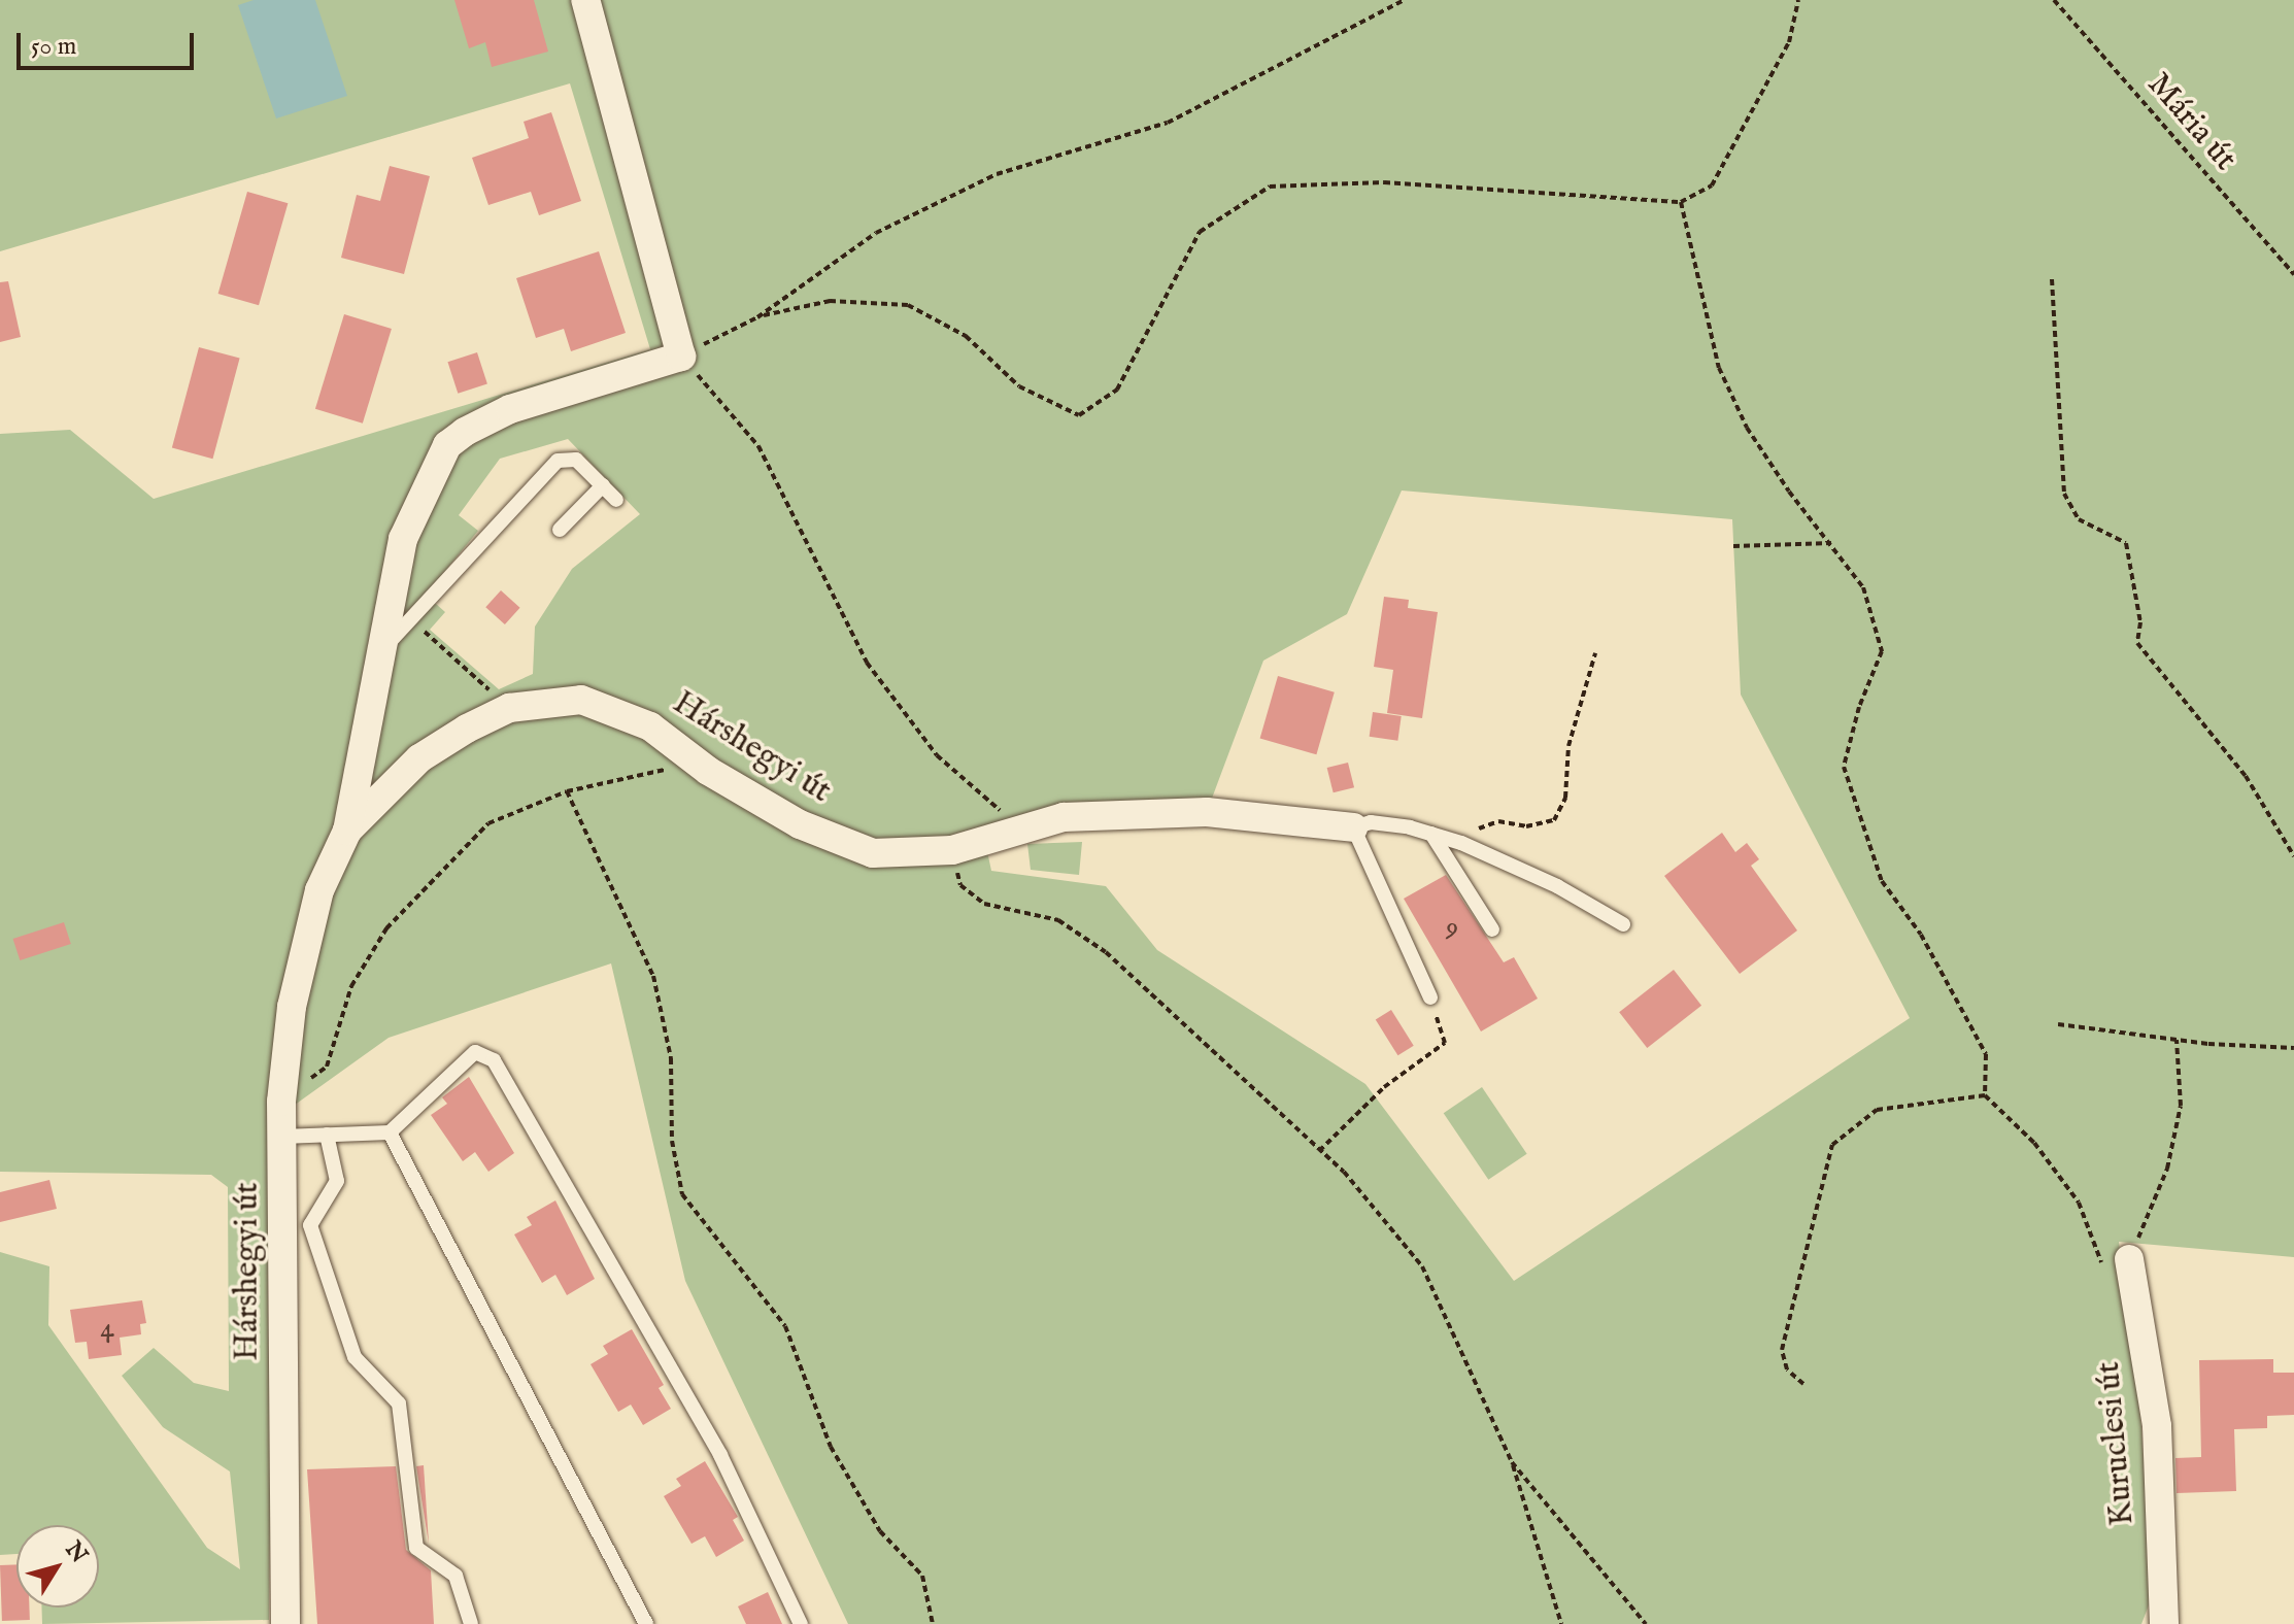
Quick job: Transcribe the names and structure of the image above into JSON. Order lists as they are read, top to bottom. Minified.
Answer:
{"streets":{"street":["Hárshegyi út","Kuruclesi út"],"path":["Mária út"]},"house_numbers":["9","4"],"scale_bar":"50 m","north":"top right"}
